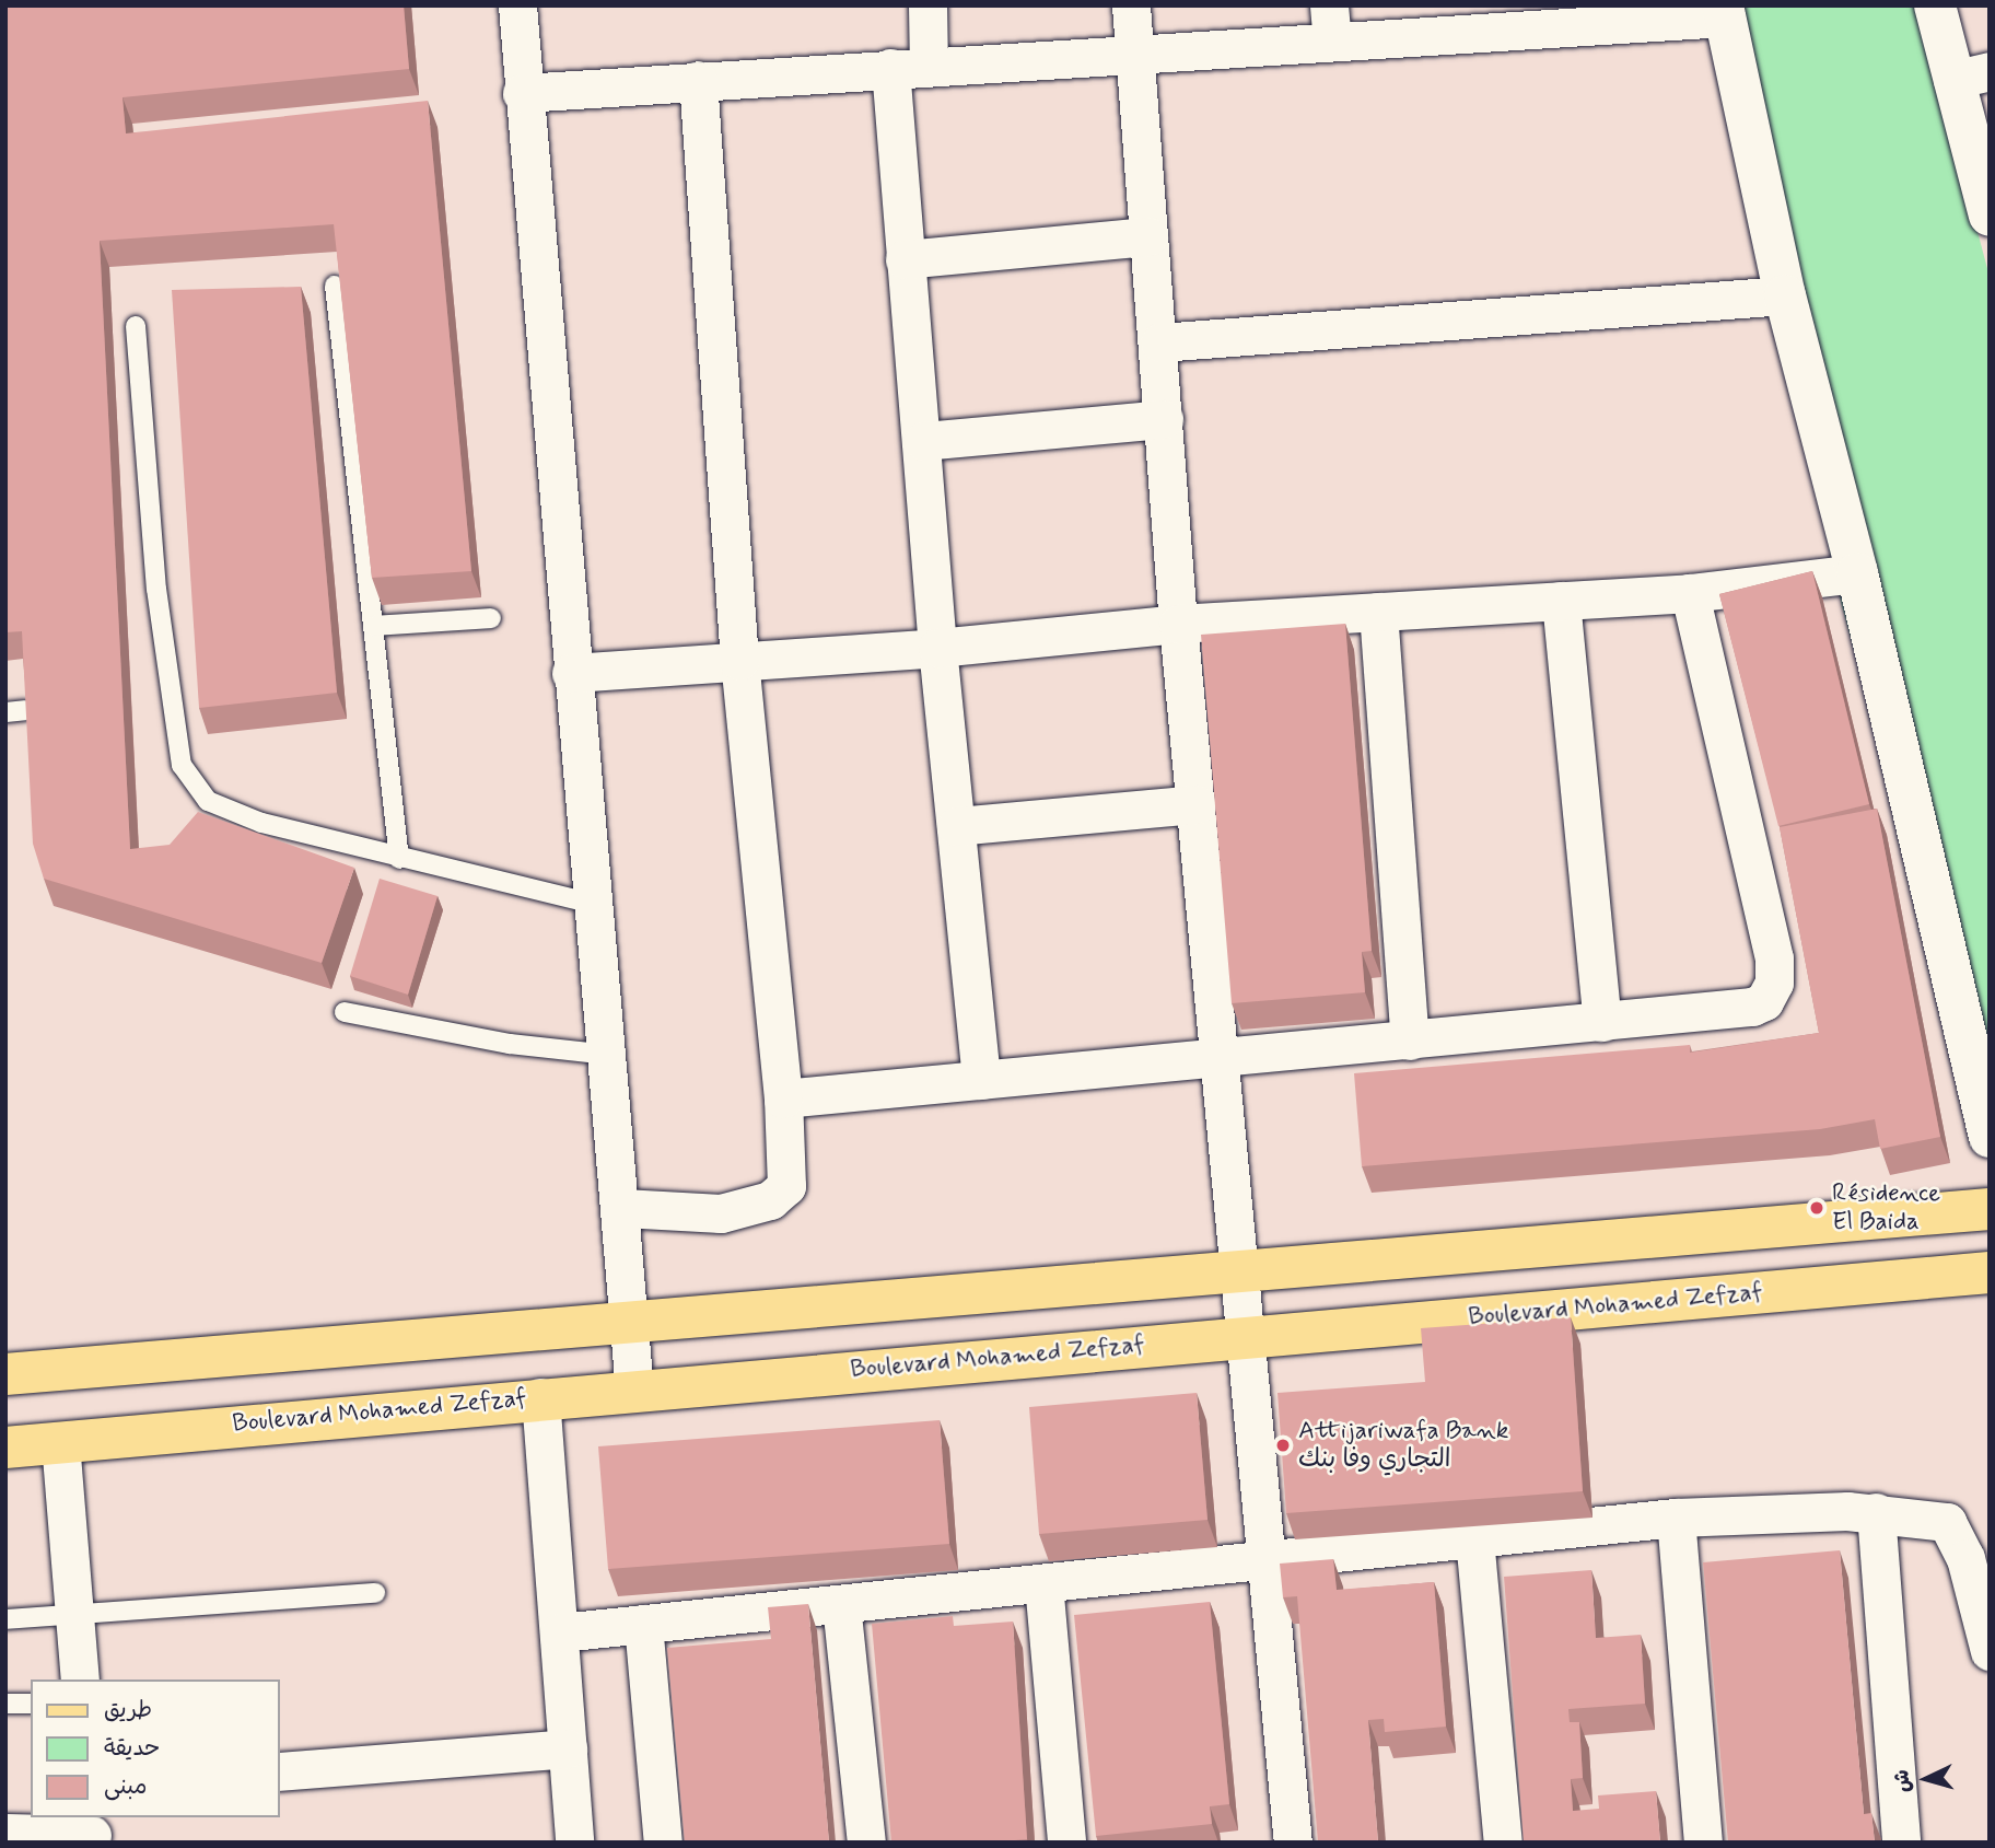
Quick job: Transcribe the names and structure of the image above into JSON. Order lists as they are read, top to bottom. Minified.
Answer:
{"streets":{"main road":["Boulevard Mohamed Zefzaf"]},"places":["Résidence El Baida","Attijariwafa Bank التجاري وفا بنك"],"legend":["طريق","حديقة","مبنى"],"north":"left"}
